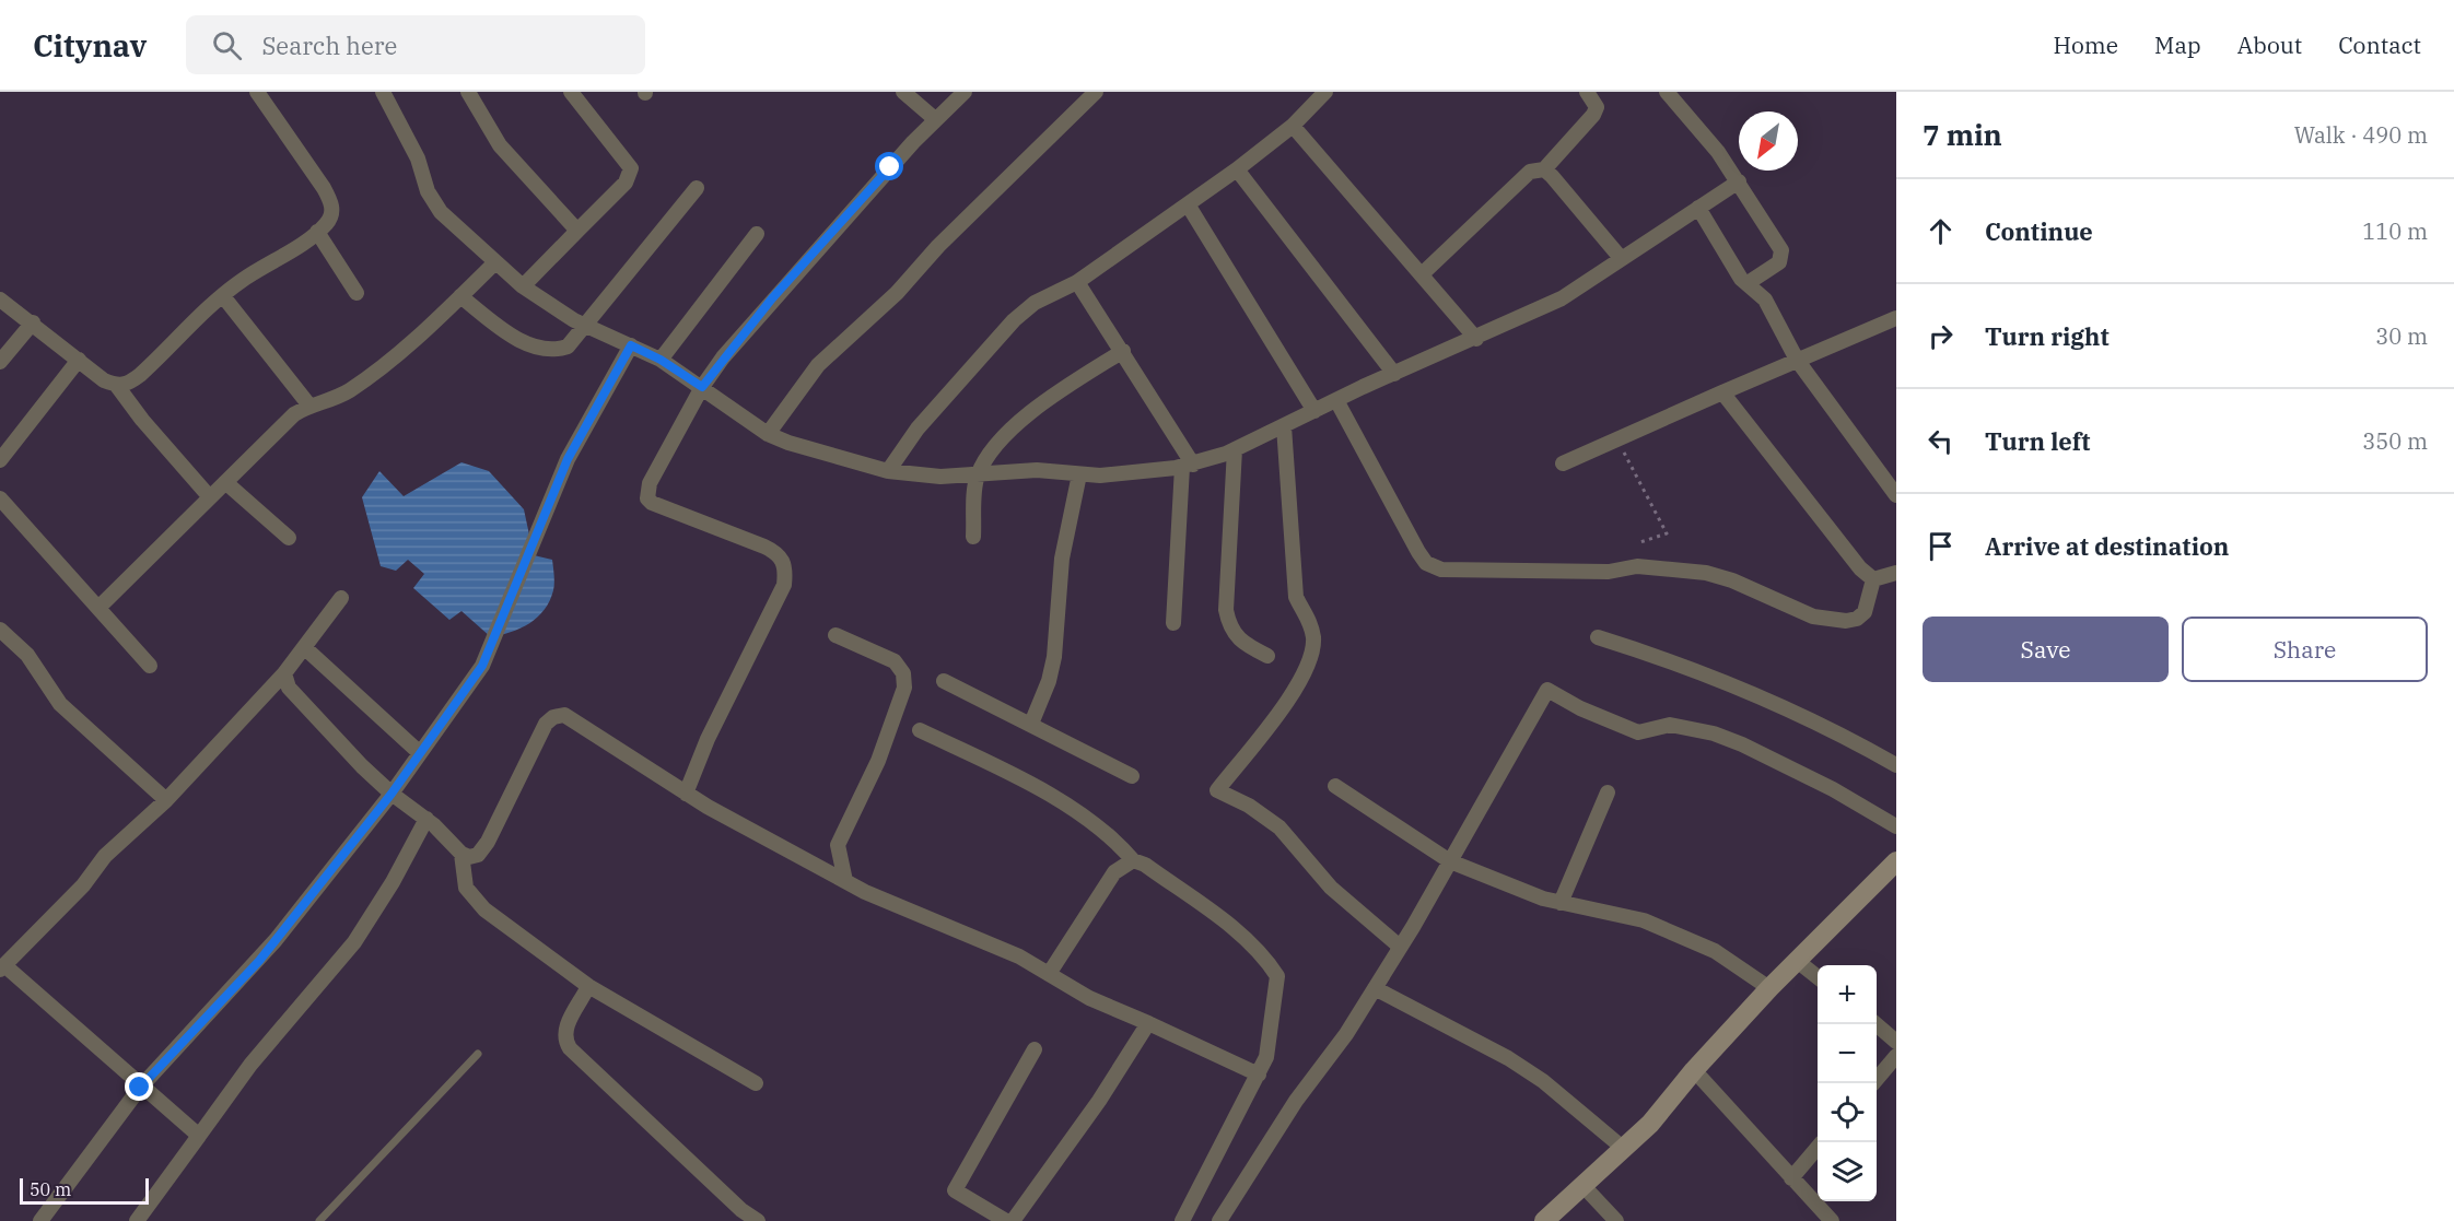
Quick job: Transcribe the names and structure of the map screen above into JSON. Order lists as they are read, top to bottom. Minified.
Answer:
{"scale_bar":"50 m","north":"bottom left","page":{"header":"Citynav","search":"Search here","nav":["Home","Map","About","Contact"],"heading":["7 min","Walk · 490 m"],"list":[["Continue","110 m"],["Turn right","30 m"],["Turn left","350 m"],"Arrive at destination"],"buttons":["Save","Share"],"map_buttons":["+","−"],"scale":"50 m"}}
